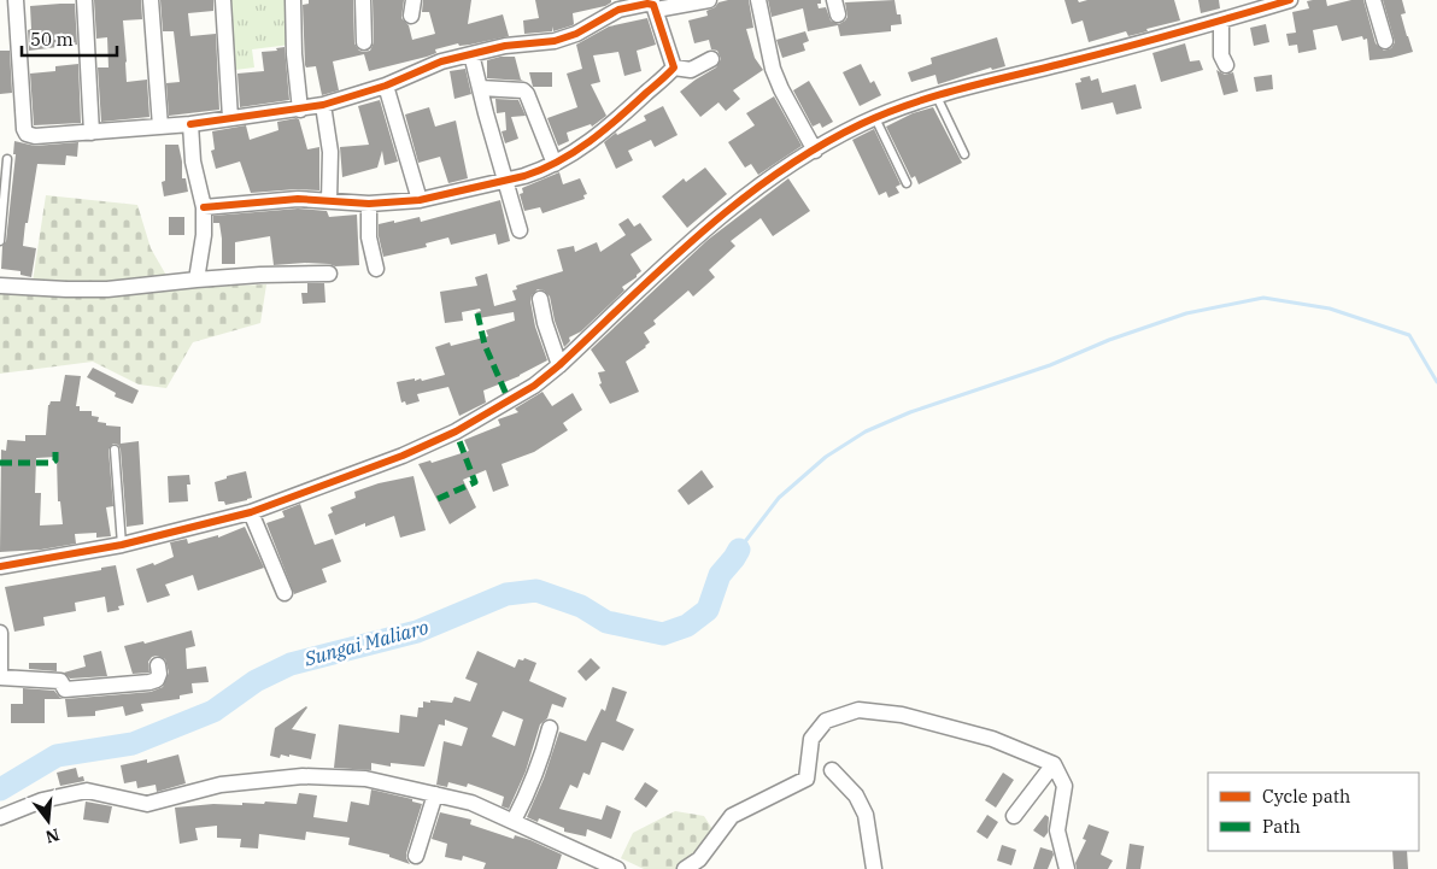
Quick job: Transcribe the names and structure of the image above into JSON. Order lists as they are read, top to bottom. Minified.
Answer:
{"water":["Sungai Maliaro"],"legend":["Cycle path","Path"],"scale_bar":"50 m","north":"bottom"}
